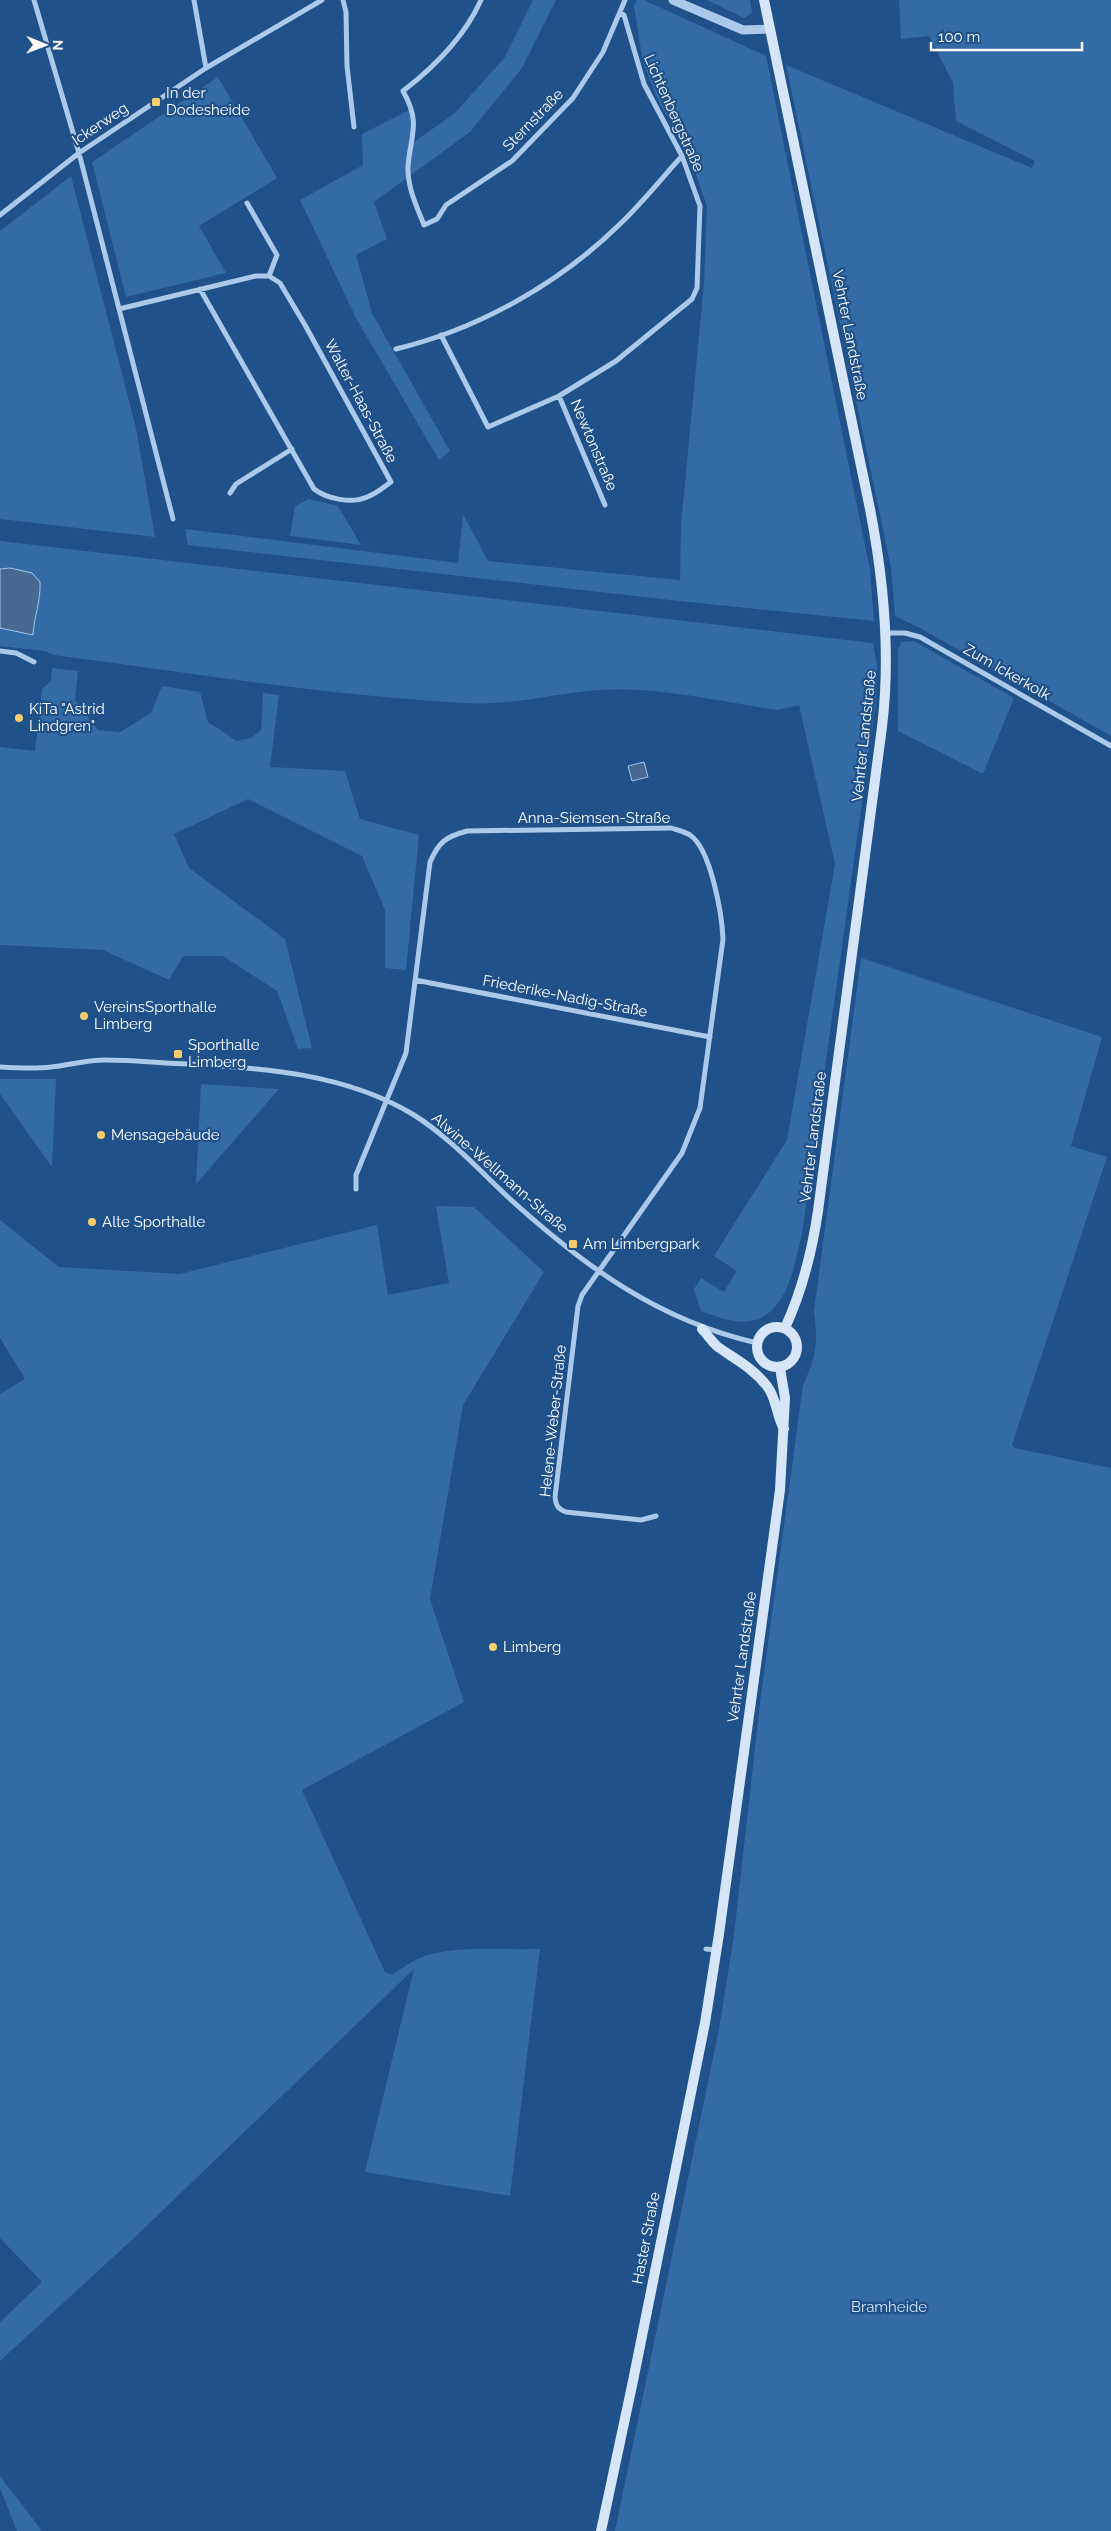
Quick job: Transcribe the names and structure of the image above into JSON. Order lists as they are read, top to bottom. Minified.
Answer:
{"streets":{"main road":["Vehrter Landstraße","Haster Straße"],"street":["Lichtenbergstraße","Sternstraße","Ickerweg","Walter-Haas-Straße","Newtonstraße","Zum Ickerkolk","Anna-Siemsen-Straße","Friederike-Nadig-Straße","Alwine-Wellmann-Straße","Helene-Weber-Straße"]},"crossings":[["Lichtenbergstraße","Sternstraße"],["Lichtenbergstraße","Newtonstraße"],["Vehrter Landstraße","Zum Ickerkolk"],["Vehrter Landstraße","Alwine-Wellmann-Straße"],["Vehrter Landstraße","Haster Straße"],["Anna-Siemsen-Straße","Friederike-Nadig-Straße"],["Anna-Siemsen-Straße","Alwine-Wellmann-Straße"],["Anna-Siemsen-Straße","Helene-Weber-Straße"],["Alwine-Wellmann-Straße","Helene-Weber-Straße"]],"parks":["Bramheide"],"places":{"transit":["In der Dodesheide","Sporthalle Limberg","Am Limbergpark"],"other":["KiTa \"Astrid Lindgren\"","VereinsSporthalle Limberg","Mensagebäude","Alte Sporthalle","Limberg"]},"scale_bar":"100 m","north":"right"}
